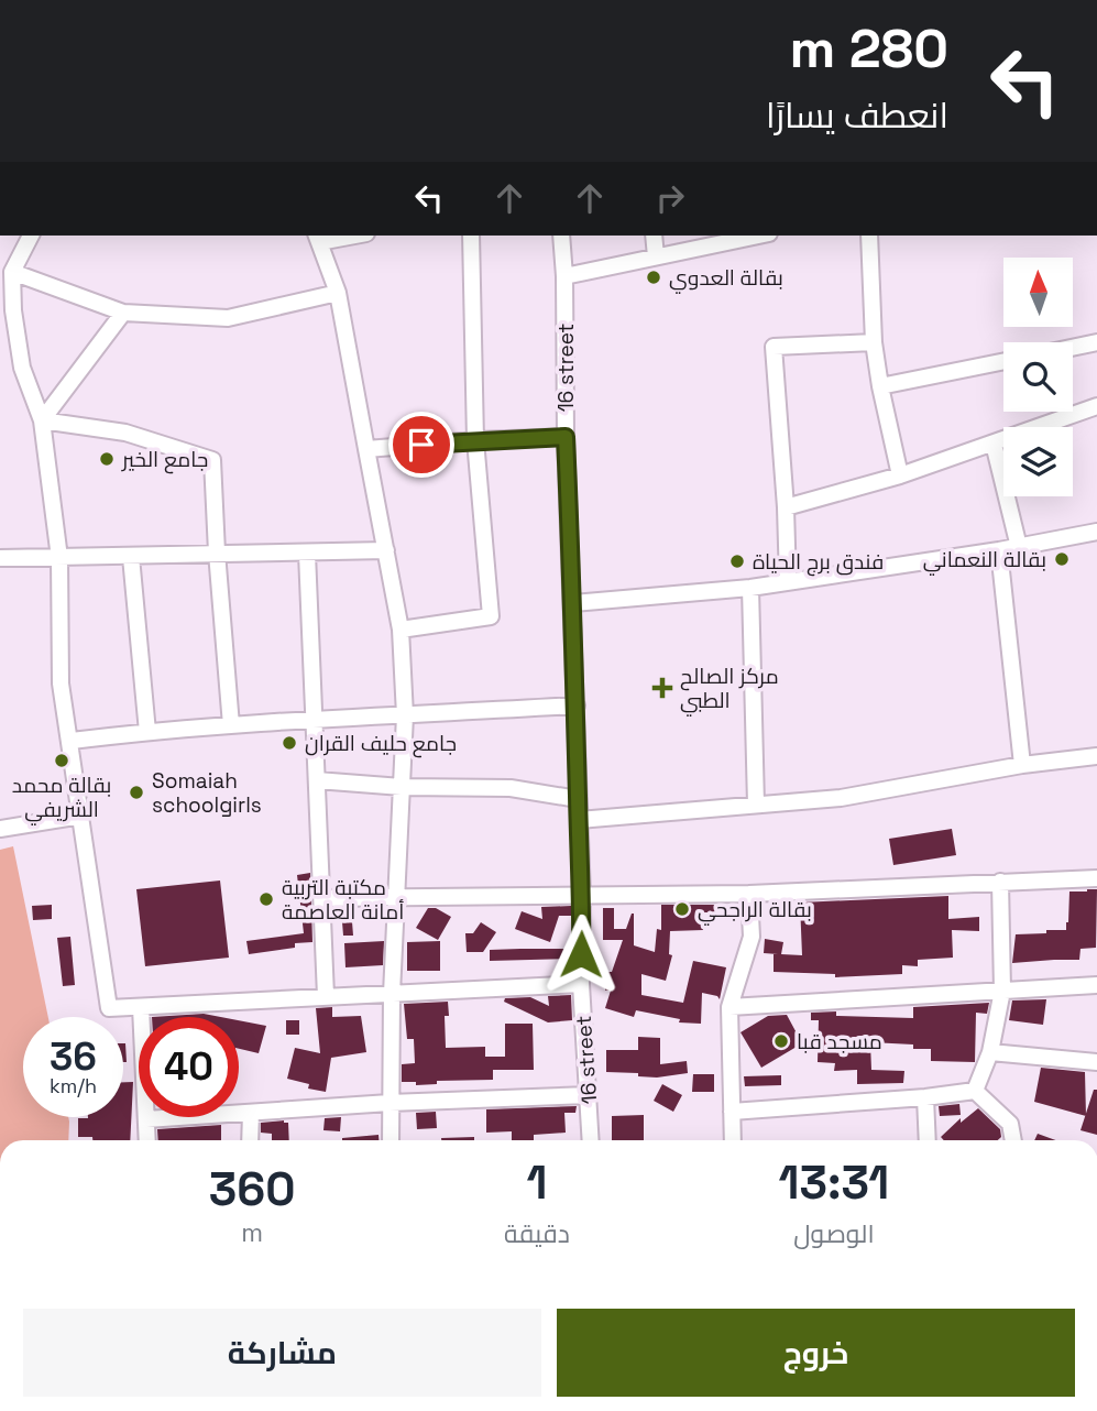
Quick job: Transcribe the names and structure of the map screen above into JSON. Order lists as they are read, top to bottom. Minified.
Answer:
{"streets":{"street":["16 street"]},"places":{"other":["بقالة العدوي","جامع الخير","بقالة النعماني","فندق برج الحياة","جامع حليف القران","بقالة محمد الشريفي","Somaiah schoolgirls","مكتبة التربية أمانة العاصمة","بقالة الراجحي","مسجد قبا"],"health":["مركز الصالح الطبي"]},"north":"top","page":{"turn":["280 m","انعطف يسارًا"],"speed":"36 km/h","limit":"40","eta":["13:31","الوصول","1","دقيقة","360","m"],"buttons":["خروج","مشاركة"]}}
